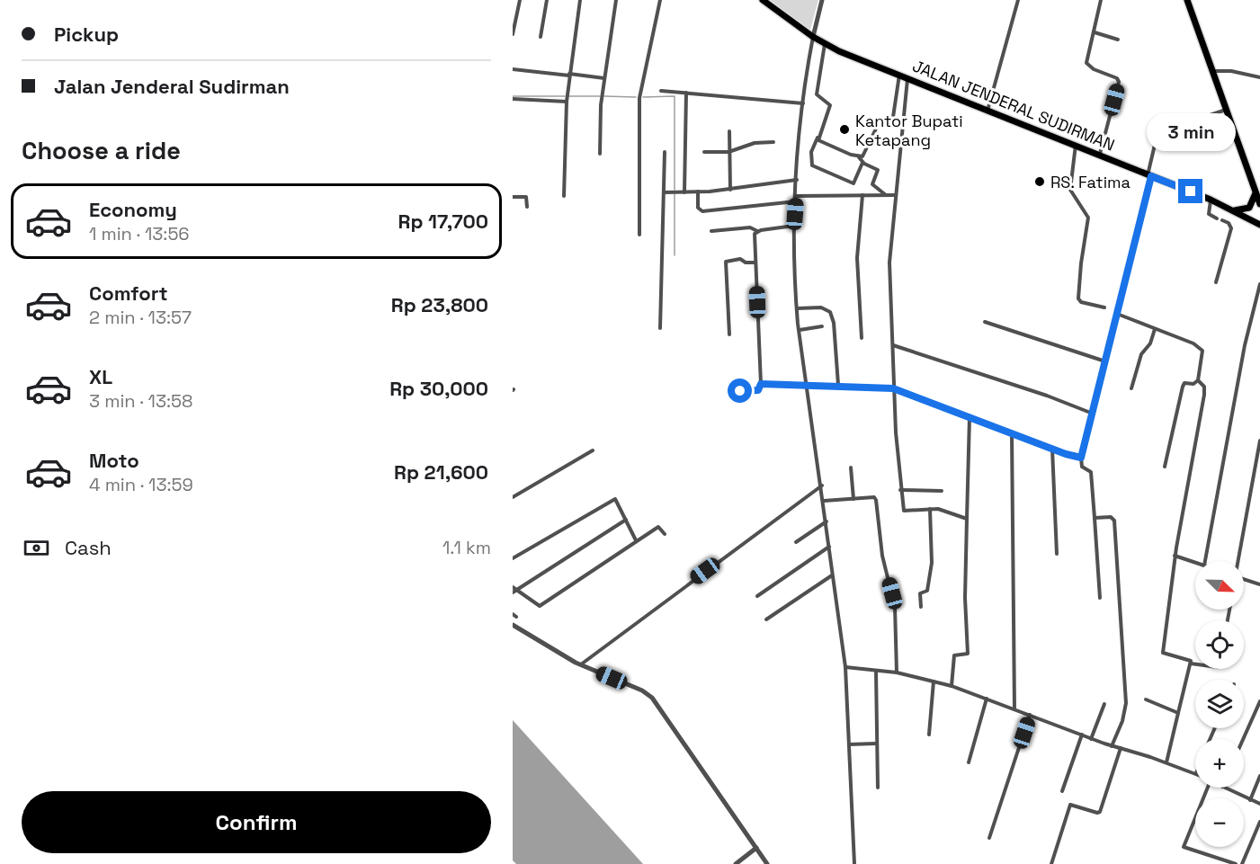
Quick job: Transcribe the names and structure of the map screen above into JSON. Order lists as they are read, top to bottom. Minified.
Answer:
{"streets":{"main road":["JALAN JENDERAL SUDIRMAN"]},"places":["Kantor Bupati Ketapang","RS. Fatima"],"north":"bottom right","page":{"banner":["Pickup","Jalan Jenderal Sudirman"],"bubble":"3 min","heading":"Choose a ride","list":[{"name":"Economy","note":"1 min · 13:56","value":"Rp 17,700"},{"name":"Comfort","note":"2 min · 13:57","value":"Rp 23,800"},{"name":"XL","note":"3 min · 13:58","value":"Rp 30,000"},{"name":"Moto","note":"4 min · 13:59","value":"Rp 21,600"}],"pay":["Cash","1.1 km"],"map_buttons":["+","−"],"buttons":"Confirm"}}
